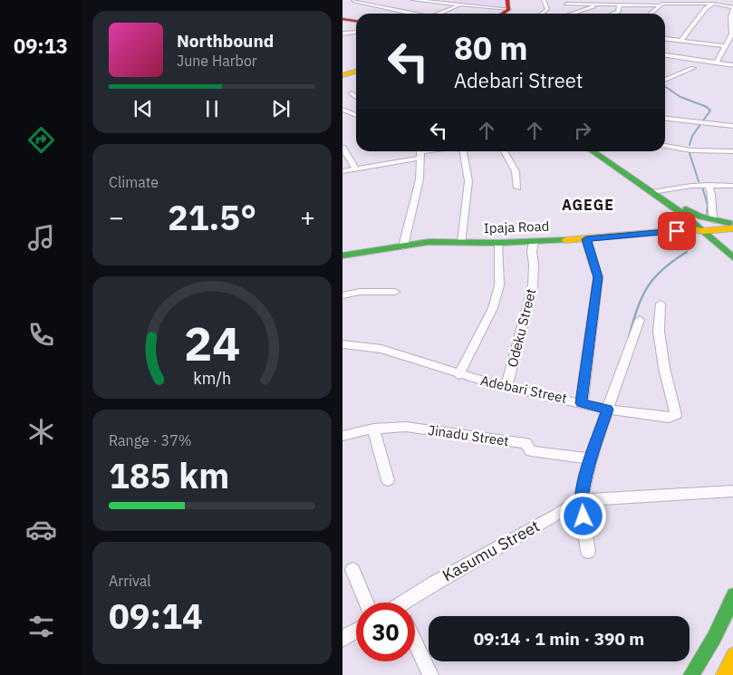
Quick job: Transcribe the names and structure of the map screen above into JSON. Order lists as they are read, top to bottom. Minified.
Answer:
{"streets":{"main road":["Ipaja Road"],"street":["Odeku Street","Adebari Street","Jinadu Street","Kasumu Street"]},"crossings":[["Ipaja Road","Odeku Street"],["Odeku Street","Adebari Street"]],"districts":["AGEGE"],"page":{"tabs":"09:13","turn":["80 m","Adebari Street"],"song":["Northbound","June Harbor"],"tile":["Climate",["Range · 37%","185 km"],["Arrival","09:14"]],"heat":["−","21.5°","+"],"limit":"30","trip":"09:14 · 1 min · 390 m","gauge":["24","km/h"]}}
